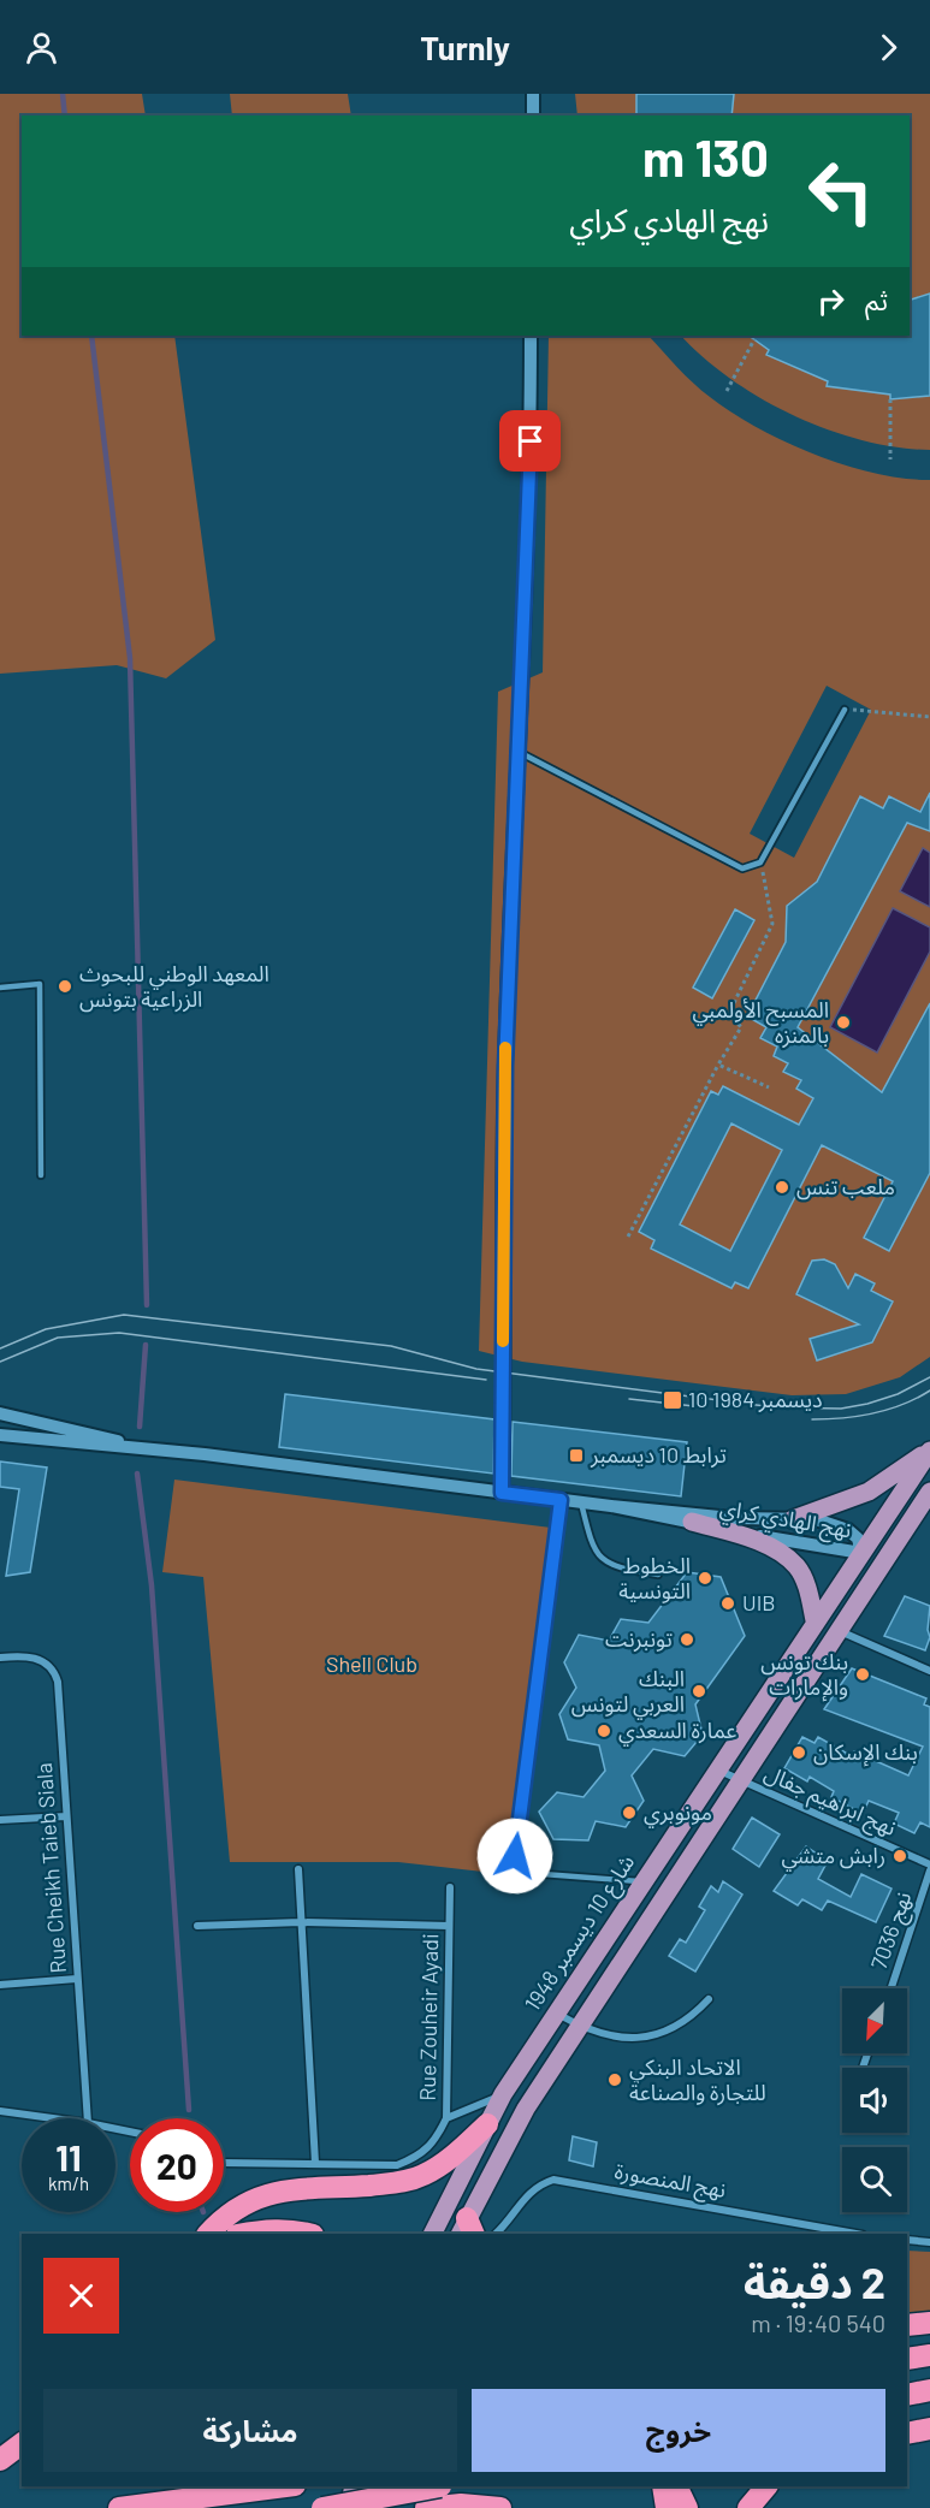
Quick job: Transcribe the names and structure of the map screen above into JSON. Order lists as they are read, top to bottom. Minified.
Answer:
{"streets":{"main road":["شارع 10 ديسمبر 1948"],"street":["نهج الهادي كراي","نهج ابراهيم جفال","Rue Cheikh Taieb Siala","نهج 7036","Rue Zouheir Ayadi","نهج المنصورة"]},"crossings":[["نهج الهادي كراي","شارع 10 ديسمبر 1948"],["نهج ابراهيم جفال","شارع 10 ديسمبر 1948"]],"parks":["Shell Club"],"places":{"other":["المعهد الوطني للبحوث الزراعية بتونس","المسبح الأولمبي بالمنزه","ملعب تنس","الخطوط التونسية","UIB","تونبرنت","بنك تونس والإمارات","البنك العربي لتونس","عمارة السعدي","بنك الإسكان","مونوبري","رابش متشي","الاتحاد البنكي للتجارة والصناعة"],"transit":["10 ديسمبر 1984","ترابط 10 ديسمبر"]},"north":"bottom left","page":{"header":"Turnly","turn":["130 m","نهج الهادي كراي"],"then":"ثم","speed":"11 km/h","limit":"20","heading":["2 دقيقة","540 m · 19:40"],"buttons":["خروج","مشاركة"]}}
